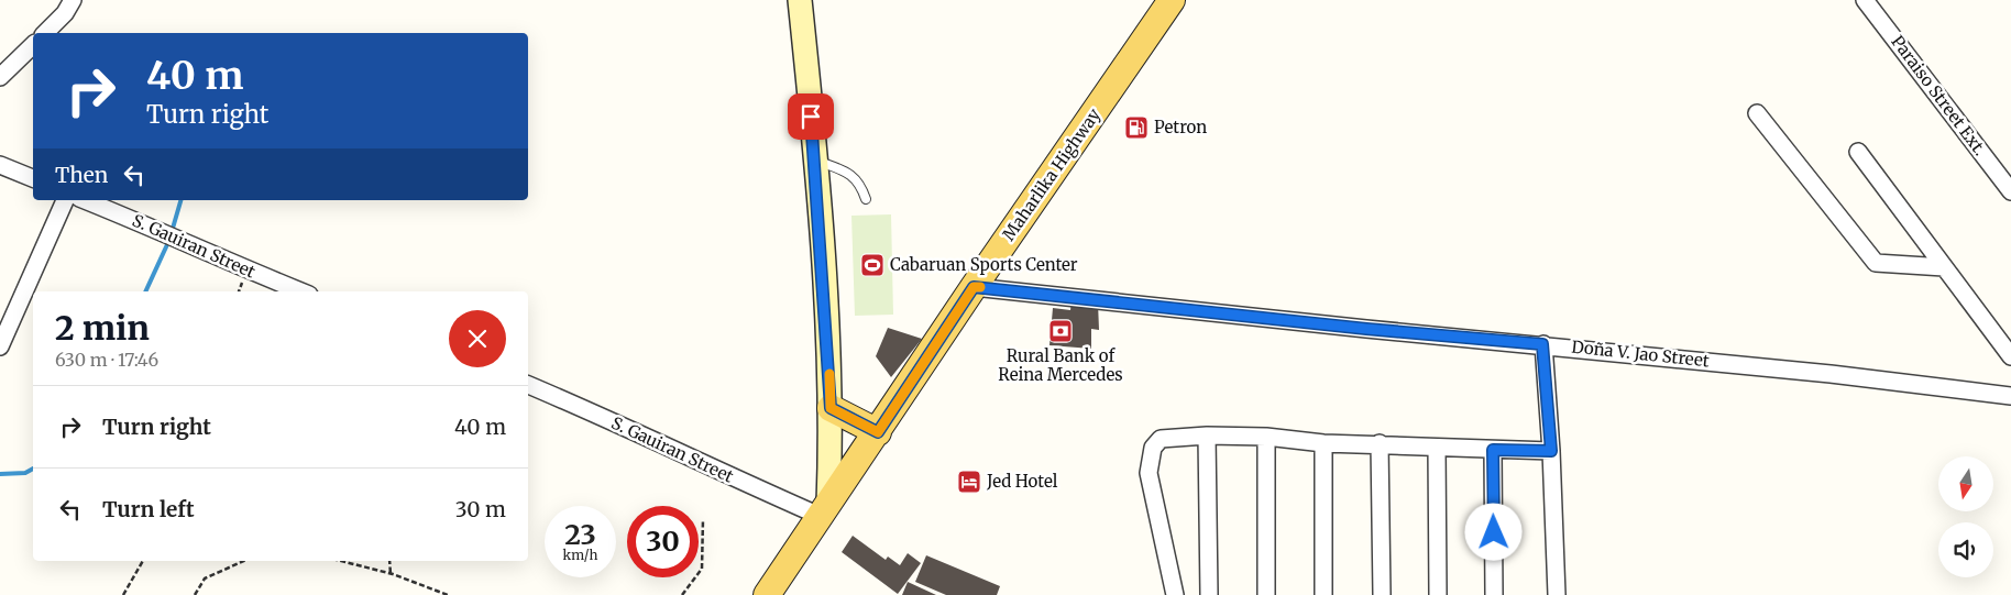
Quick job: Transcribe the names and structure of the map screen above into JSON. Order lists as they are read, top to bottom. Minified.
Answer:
{"streets":{"main road":["Maharlika Highway"],"street":["Paraiso Street Ext.","S. Gauiran Street","Doña V. Jao Street"]},"crossings":[["Maharlika Highway","S. Gauiran Street"],["Maharlika Highway","Doña V. Jao Street"]],"places":{"fuel station":["Petron"],"sports":["Cabaruan Sports Center"],"bank":["Rural Bank of Reina Mercedes"],"hotel":["Jed Hotel"]},"north":"bottom","page":{"turn":["40 m","Turn right"],"then":"Then","heading":["2 min","630 m · 17:46"],"list":[{"name":"Turn right","value":"40 m"},{"name":"Turn left","value":"30 m"}],"speed":"23 km/h","limit":"30"}}
